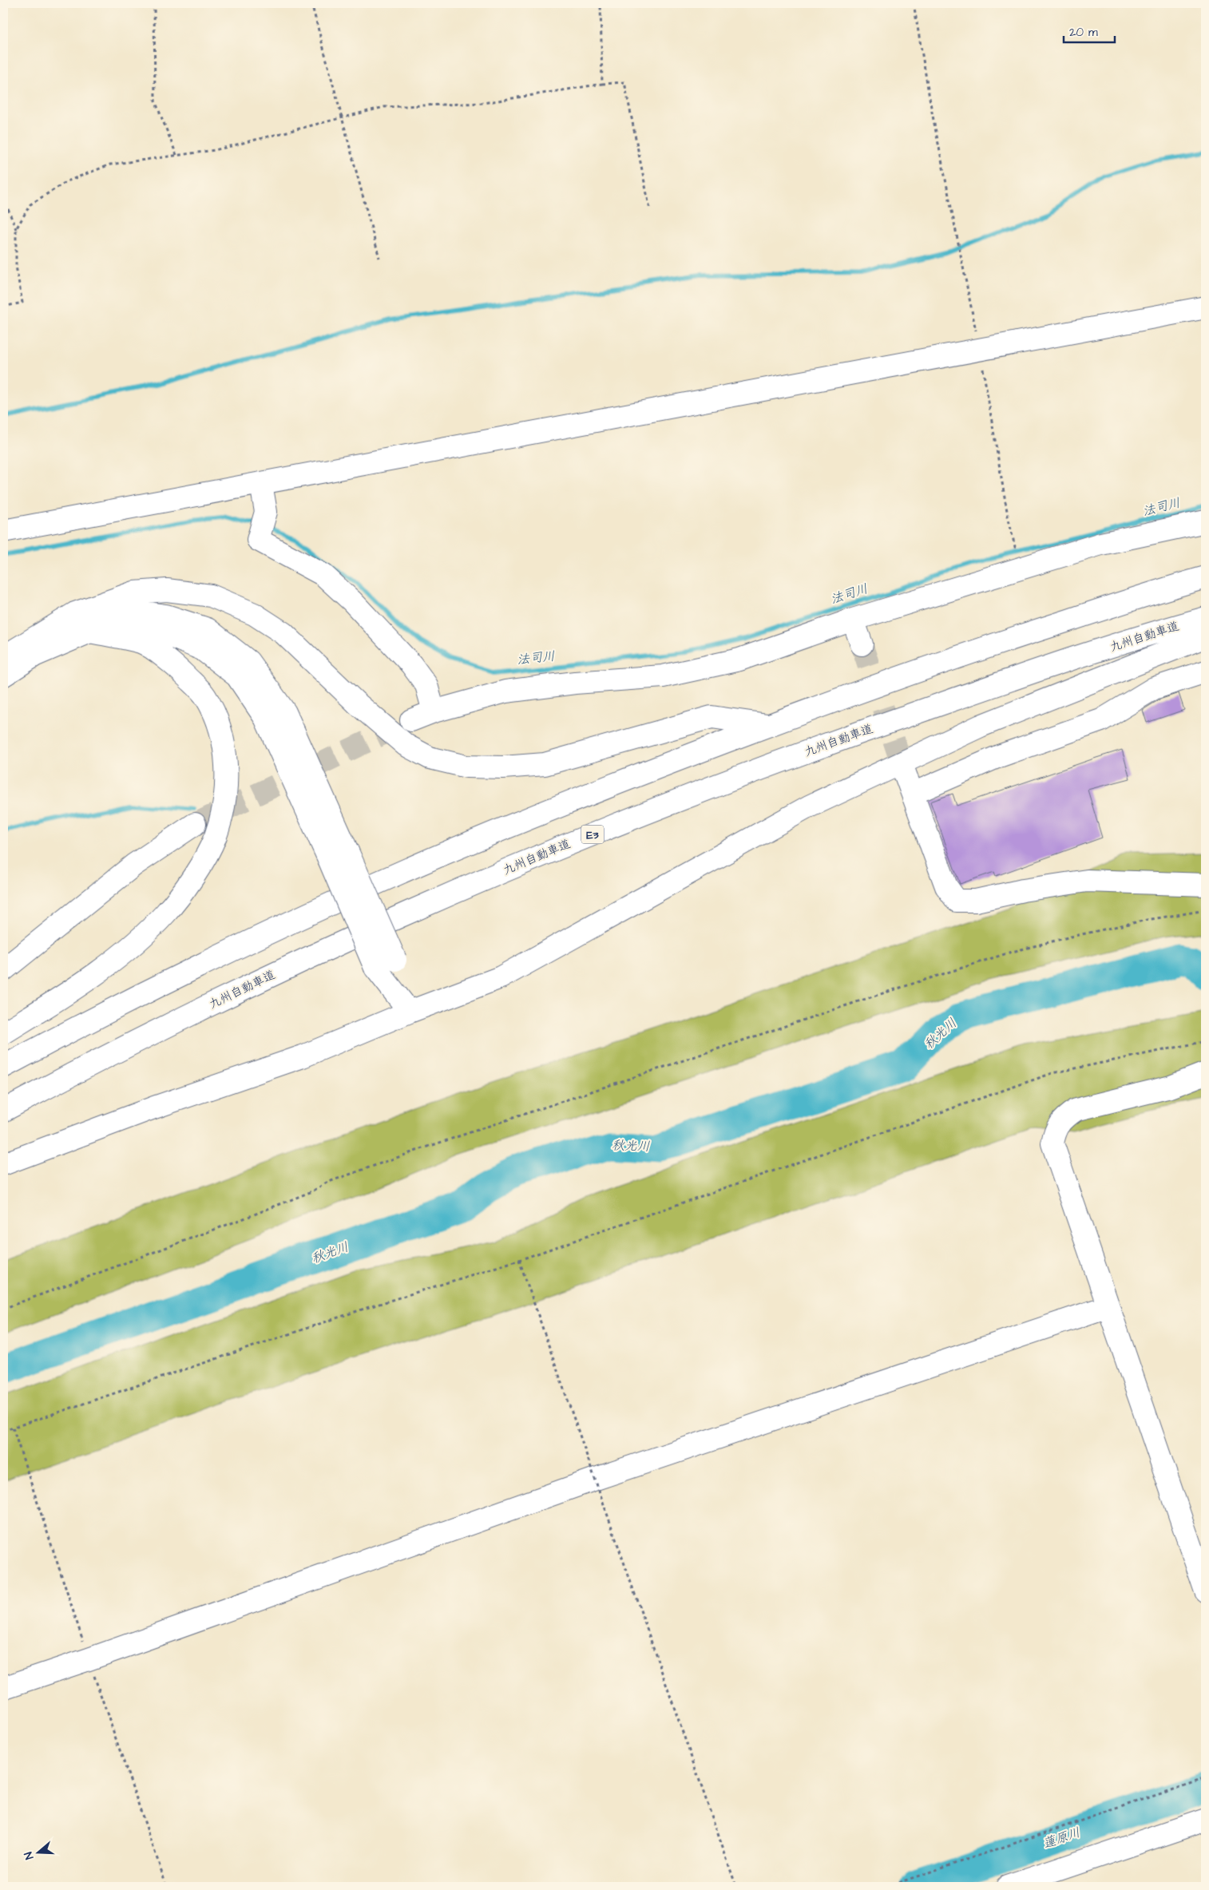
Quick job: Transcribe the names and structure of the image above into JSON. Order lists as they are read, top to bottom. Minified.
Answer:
{"streets":{"main road":["九州自動車道","E3"]},"water":["法司川","秋光川","蓮原川"],"scale_bar":"20 m","north":"left"}
